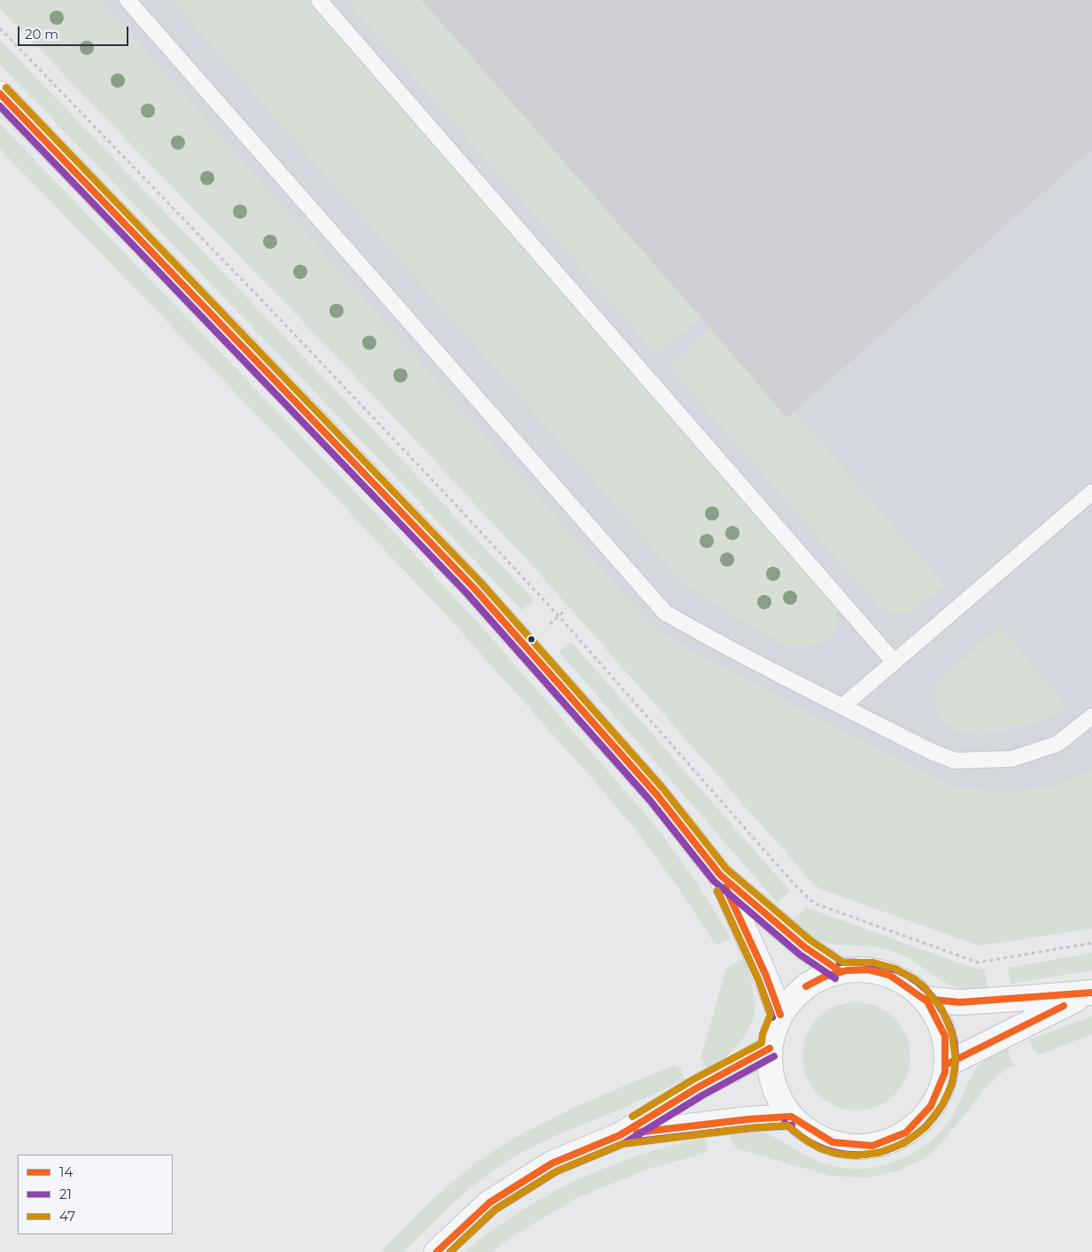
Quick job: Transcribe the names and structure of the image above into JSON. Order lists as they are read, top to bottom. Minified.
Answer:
{"lines":["transit line 47","transit line 14","transit line 21"],"legend":["14","21","47"],"scale_bar":"20 m"}
